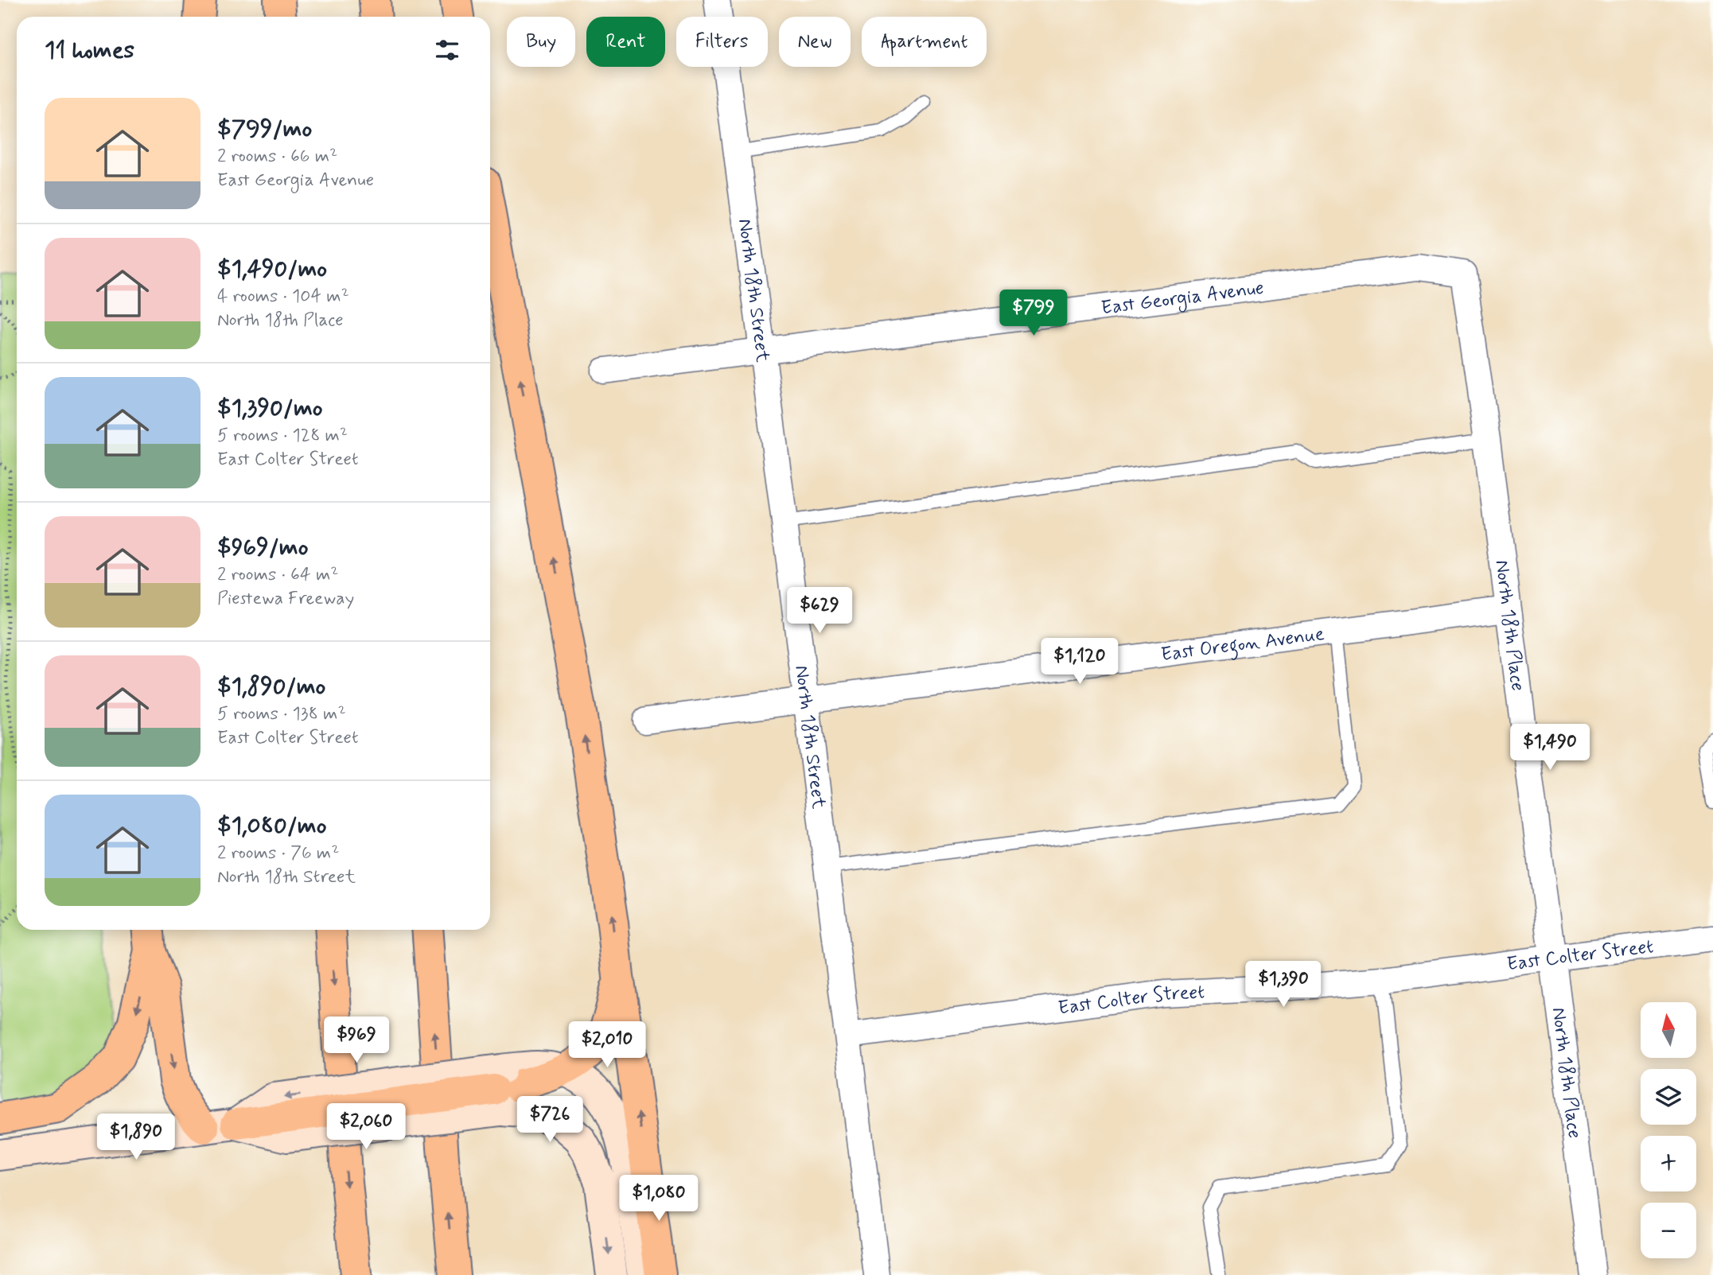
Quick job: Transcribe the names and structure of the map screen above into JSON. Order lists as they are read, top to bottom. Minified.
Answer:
{"streets":{"street":["North 18th Street","East Georgia Avenue","North 18th Place","East Oregon Avenue","East Colter Street"]},"crossings":[["North 18th Street","East Georgia Avenue"],["North 18th Street","East Oregon Avenue"],["North 18th Street","East Colter Street"],["East Georgia Avenue","North 18th Place"],["North 18th Place","East Oregon Avenue"],["North 18th Place","East Colter Street"]],"north":"top","page":{"chip":["Buy","Rent","Filters","New","Apartment"],"heading":"11 homes","list":[{"name":"$799/mo","note":"2 rooms · 66 m² · East Georgia Avenue"},{"name":"$1,490/mo","note":"4 rooms · 104 m² · North 18th Place"},{"name":"$1,390/mo","note":"5 rooms · 128 m² · East Colter Street"},{"name":"$969/mo","note":"2 rooms · 64 m² · Piestewa Freeway"},{"name":"$1,890/mo","note":"5 rooms · 138 m² · East Colter Street"},{"name":"$1,080/mo","note":"2 rooms · 76 m² · North 18th Street"}],"price":["$799","$629","$1,120","$1,490","$1,390","$969","$2,010","$726","$2,060","$1,890","$1,080"],"map_buttons":["+","−"]}}
